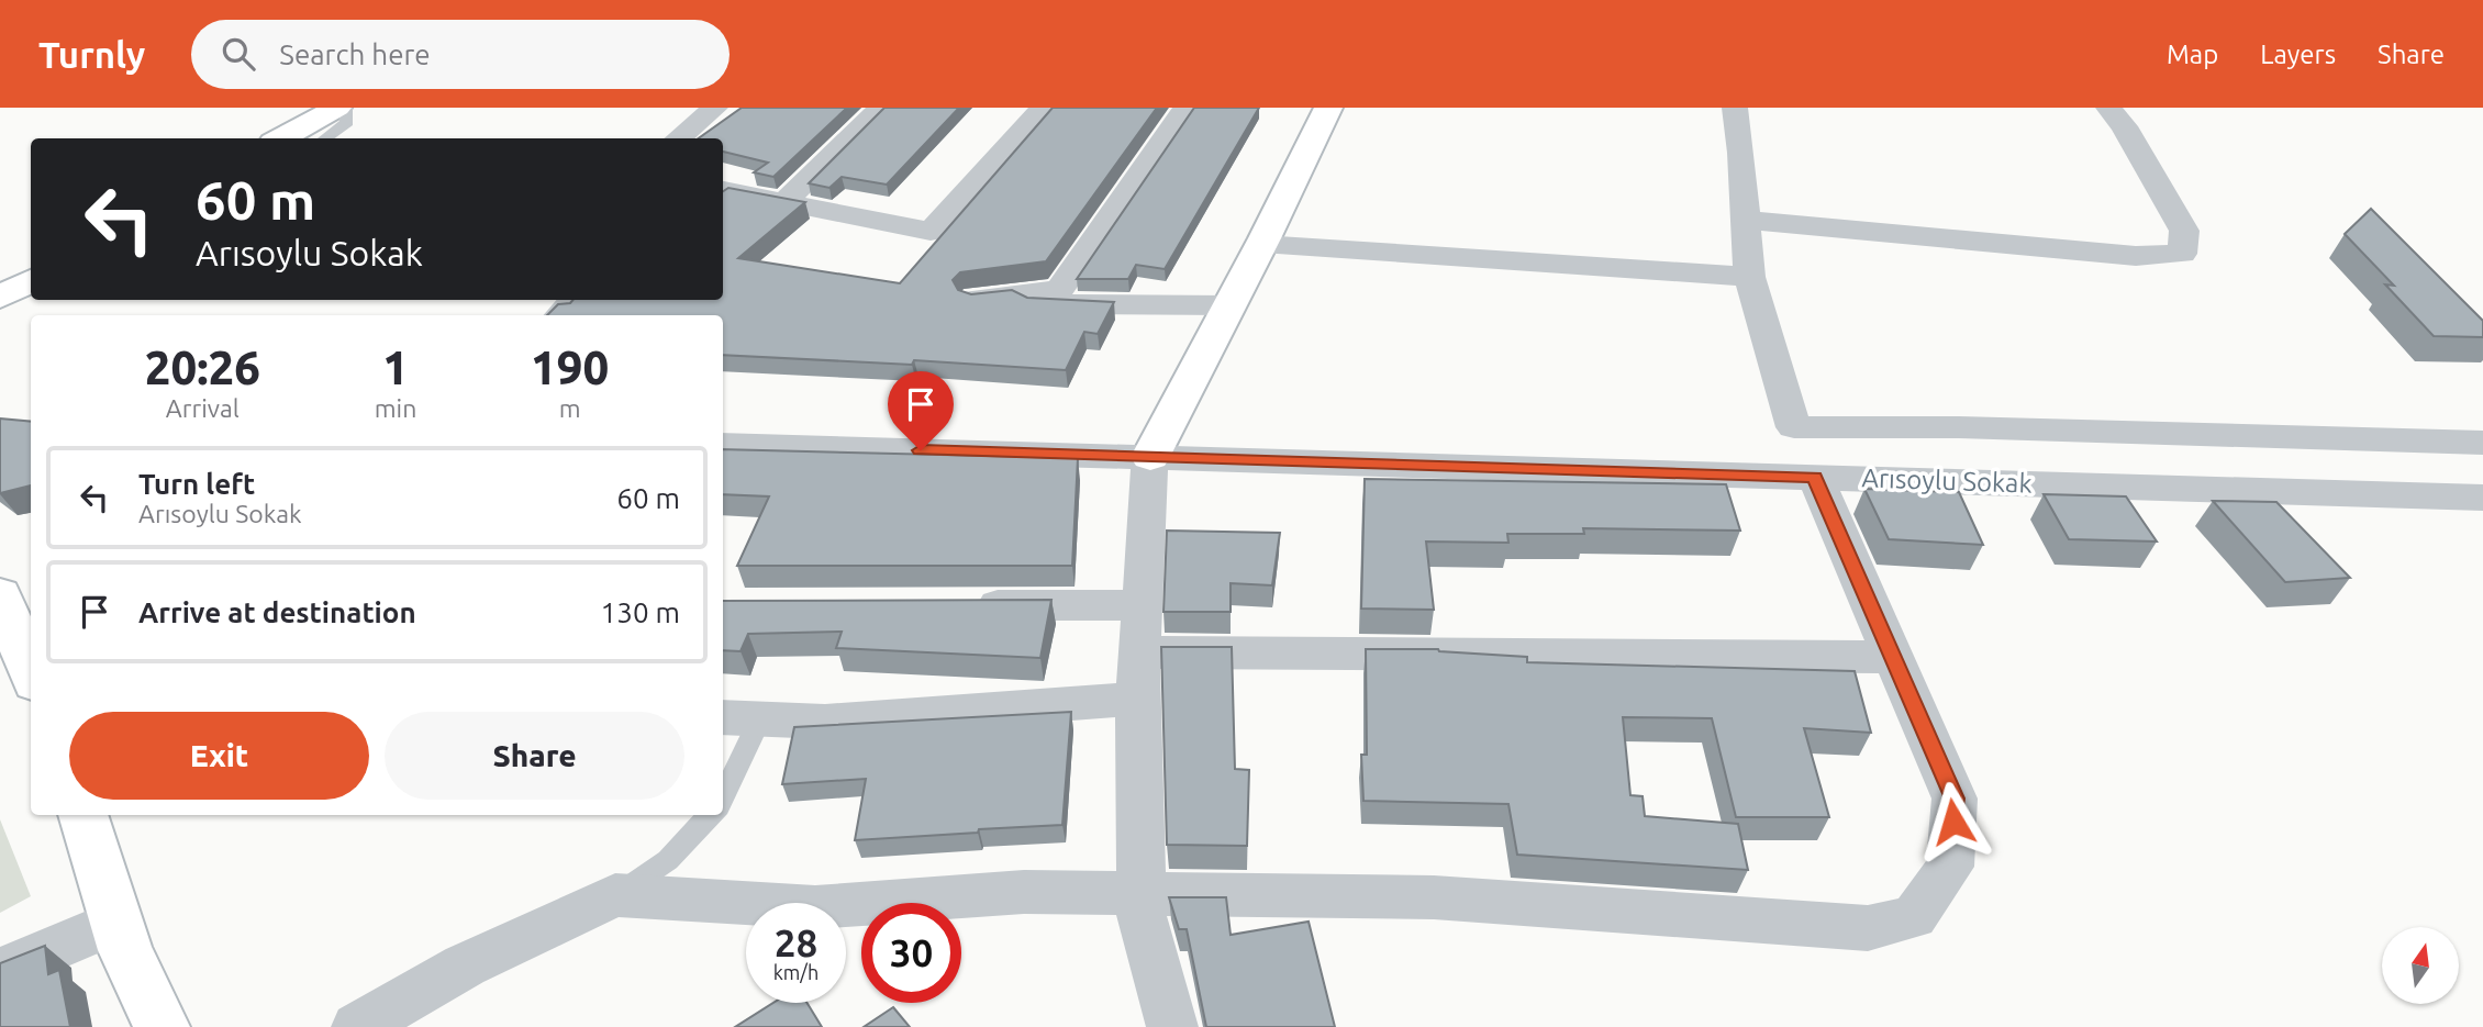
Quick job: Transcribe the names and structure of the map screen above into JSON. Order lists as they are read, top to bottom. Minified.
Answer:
{"streets":{"street":["Arısoylu Sokak"]},"north":"top","page":{"header":"Turnly","search":"Search here","nav":["Map","Layers","Share"],"turn":["60 m","Arısoylu Sokak"],"eta":["20:26","Arrival","1","min","190","m"],"list":[{"name":"Turn left","note":"Arısoylu Sokak","value":"60 m"},{"name":"Arrive at destination","value":"130 m"}],"buttons":["Exit","Share"],"speed":"28 km/h","limit":"30"}}
